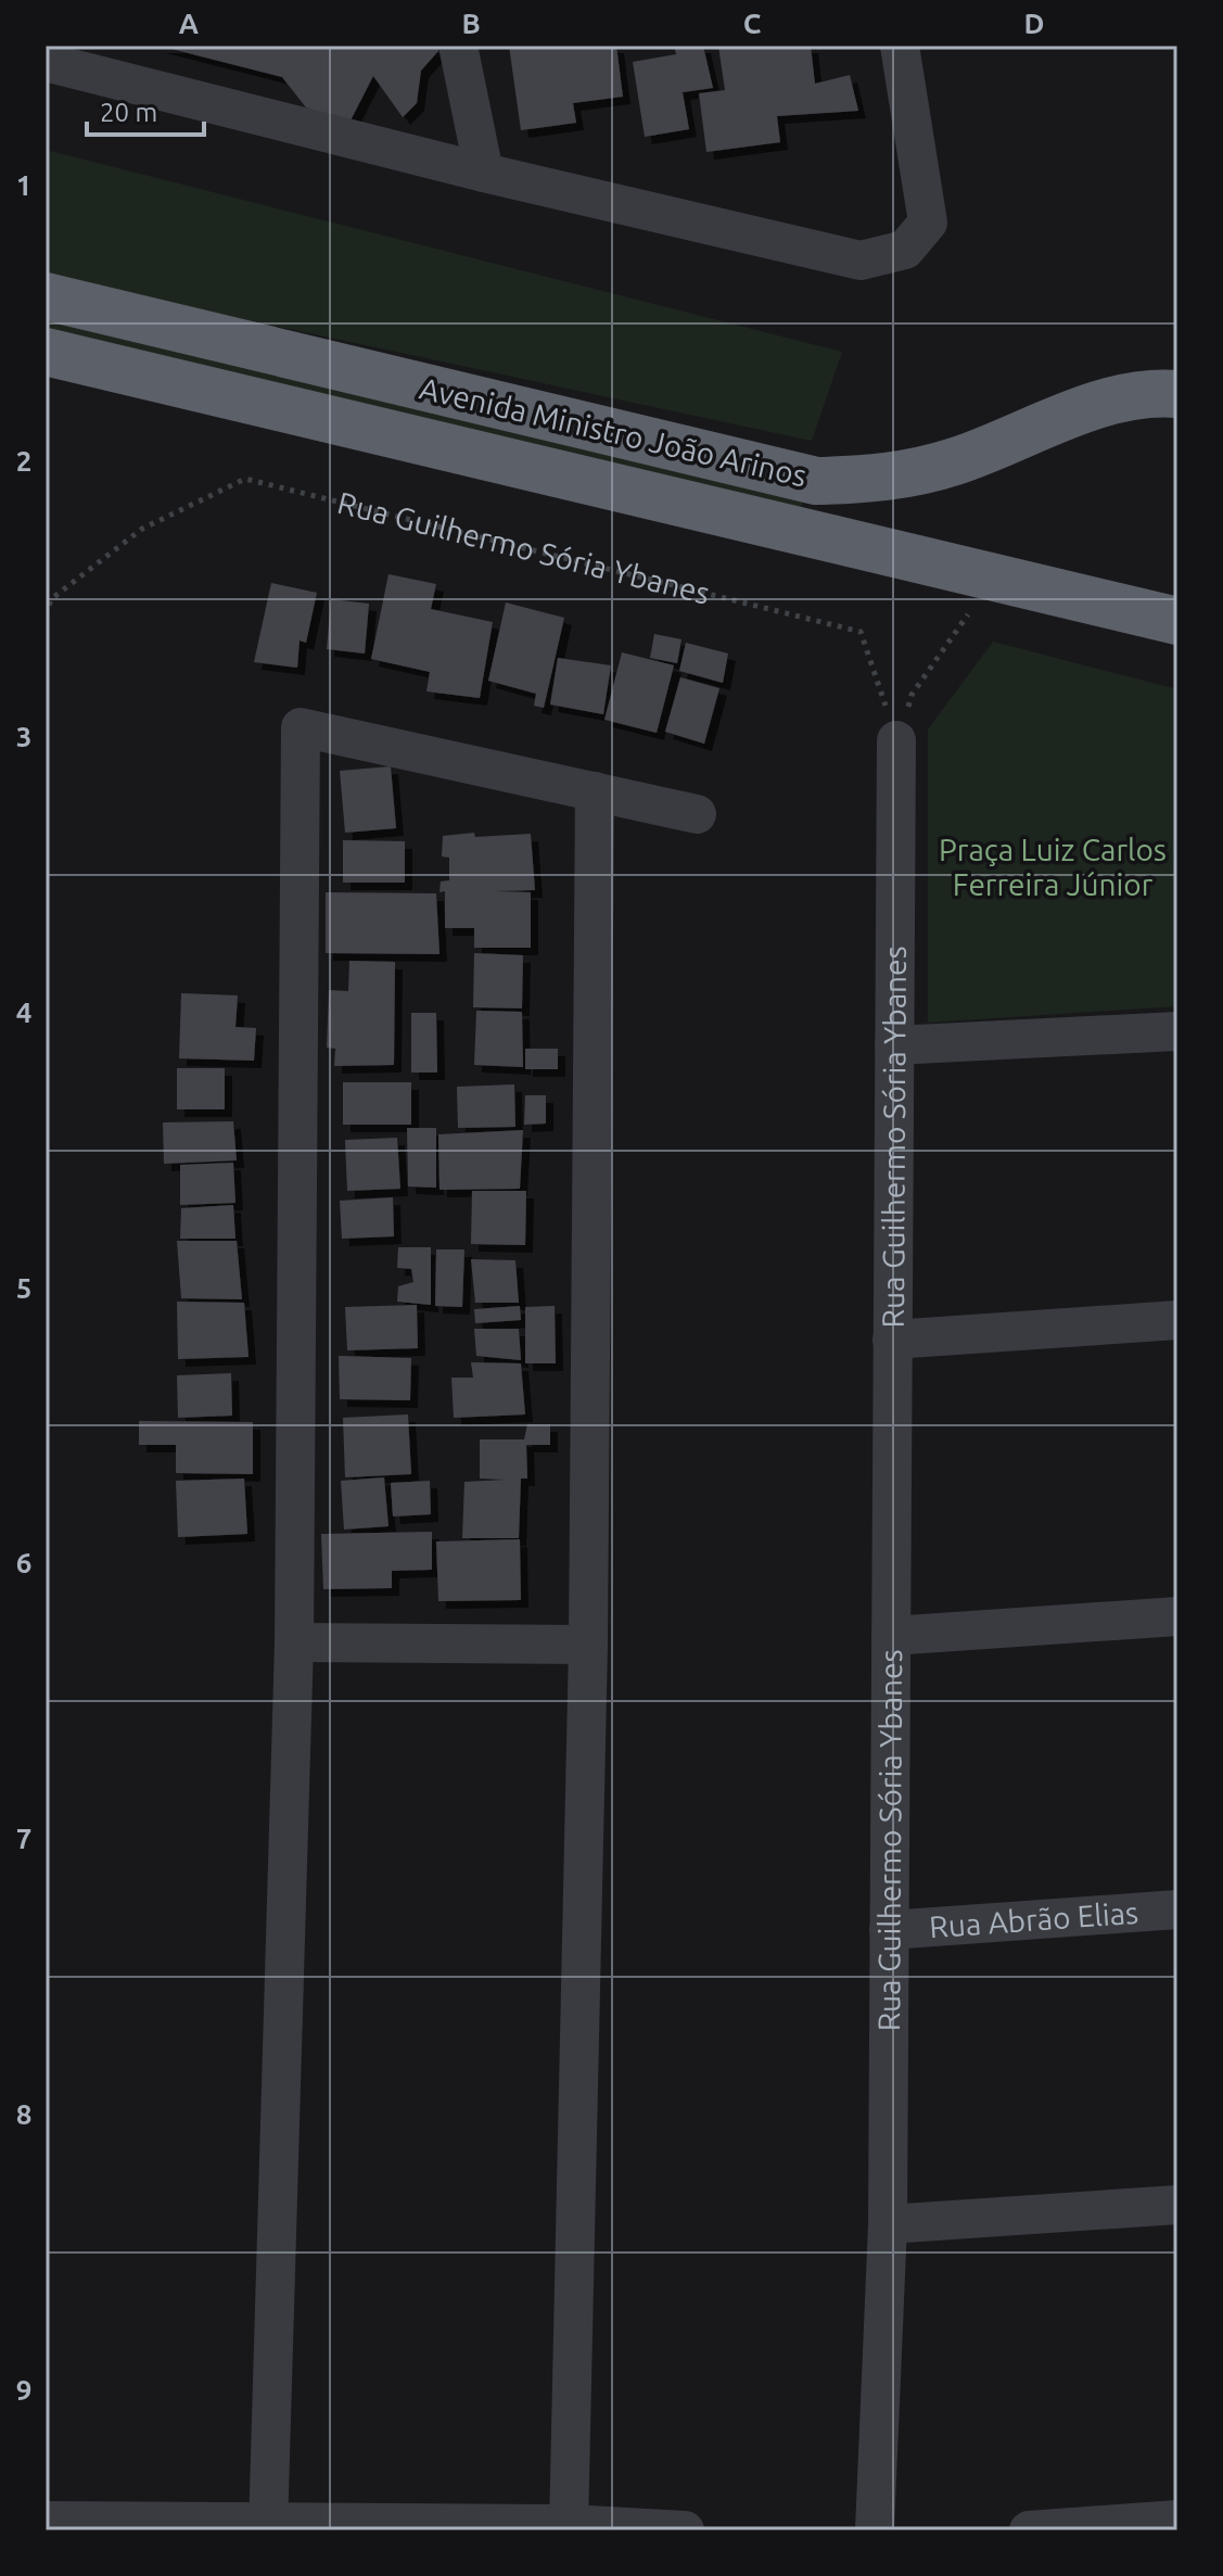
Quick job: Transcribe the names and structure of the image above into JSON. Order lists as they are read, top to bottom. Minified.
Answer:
{"streets":{"highway":["Avenida Ministro João Arinos"],"street":["Rua Guilhermo Sória Ybanes","Rua Abrão Elias"]},"crossings":[["Rua Guilhermo Sória Ybanes","Rua Abrão Elias"]],"parks":["Praça Luiz Carlos Ferreira Júnior"],"scale_bar":"20 m","grid":{"columns":["A","B","C","D"],"rows":["1","2","3","4","5","6","7","8","9"]}}
